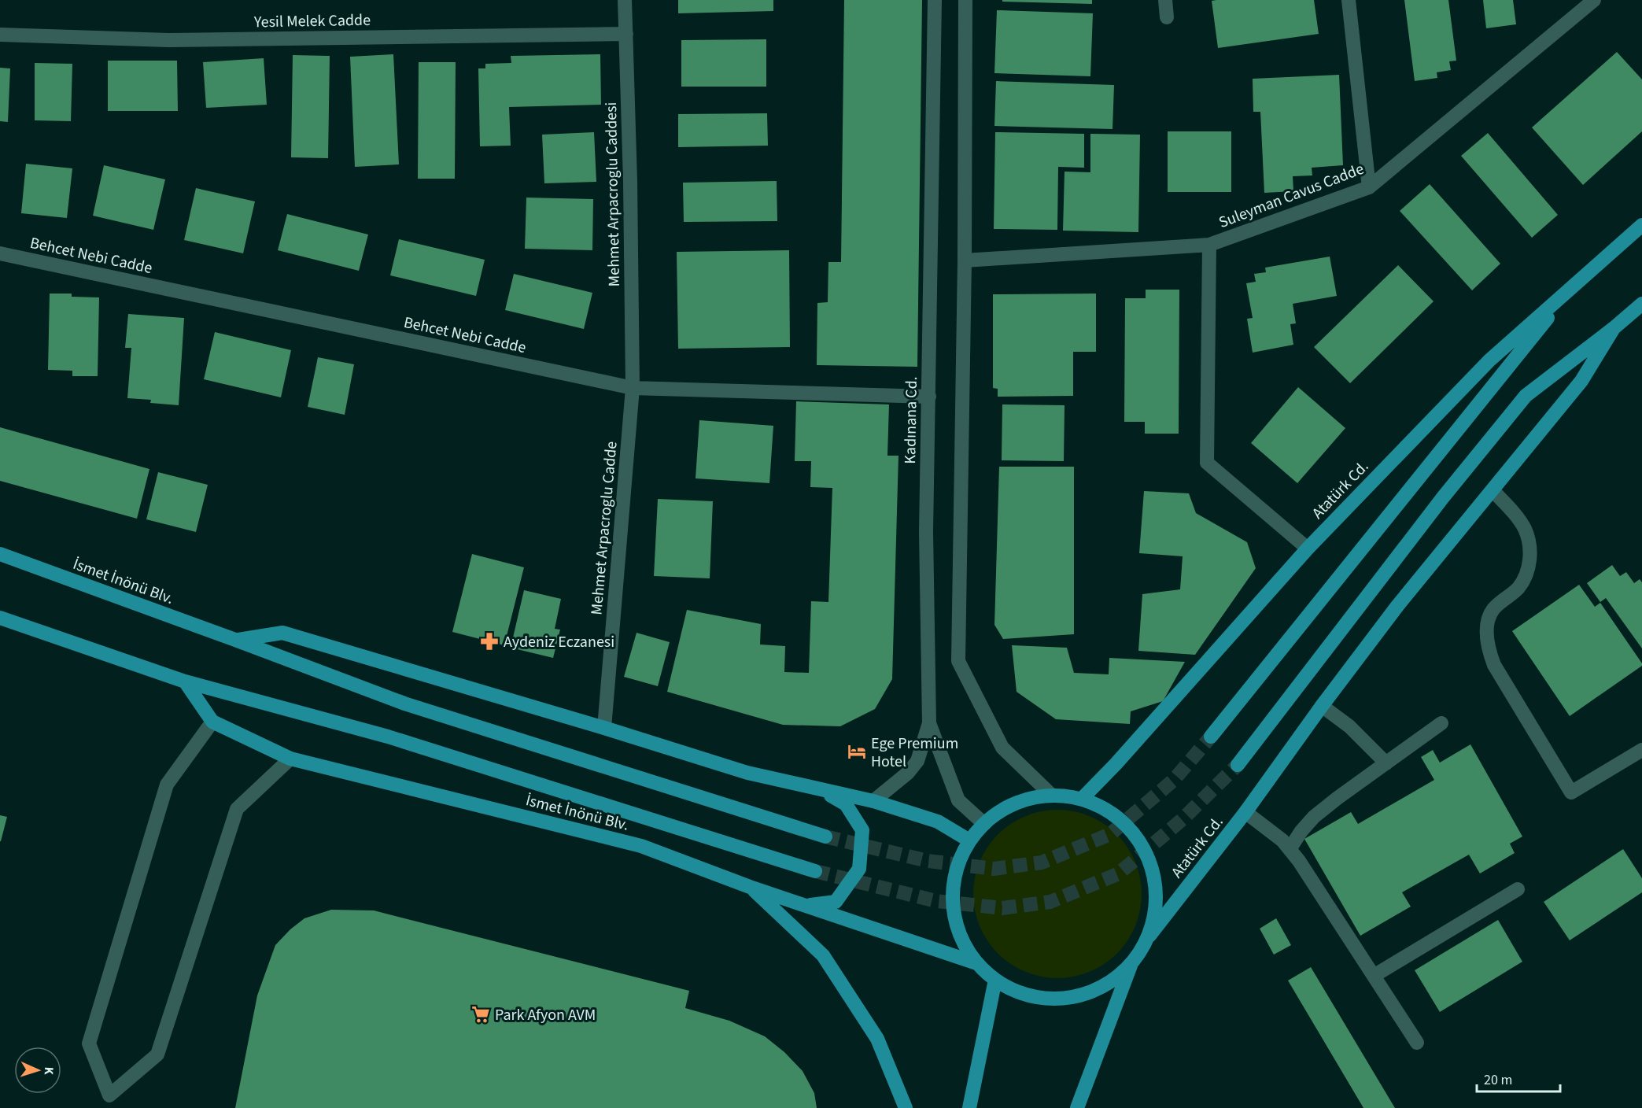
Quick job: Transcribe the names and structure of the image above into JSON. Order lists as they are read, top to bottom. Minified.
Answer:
{"streets":{"main road":["Atatürk Cd.","İsmet İnönü Blv."],"street":["Yesil Melek Cadde","Mehmet Arpacroglu Caddesi","Suleyman Cavus Cadde","Behcet Nebi Cadde","Kadınana Cd.","Mehmet Arpacroglu Cadde"]},"crossings":[["Yesil Melek Cadde","Mehmet Arpacroglu Caddesi"],["Mehmet Arpacroglu Caddesi","Behcet Nebi Cadde"],["Mehmet Arpacroglu Caddesi","Mehmet Arpacroglu Cadde"],["Behcet Nebi Cadde","Kadınana Cd."],["Behcet Nebi Cadde","Mehmet Arpacroglu Cadde"],["Mehmet Arpacroglu Cadde","İsmet İnönü Blv."]],"places":{"pharmacy":["Aydeniz Eczanesi"],"hotel":["Ege Premium Hotel"],"supermarket":["Park Afyon AVM"]},"scale_bar":"20 m","north":"right"}
